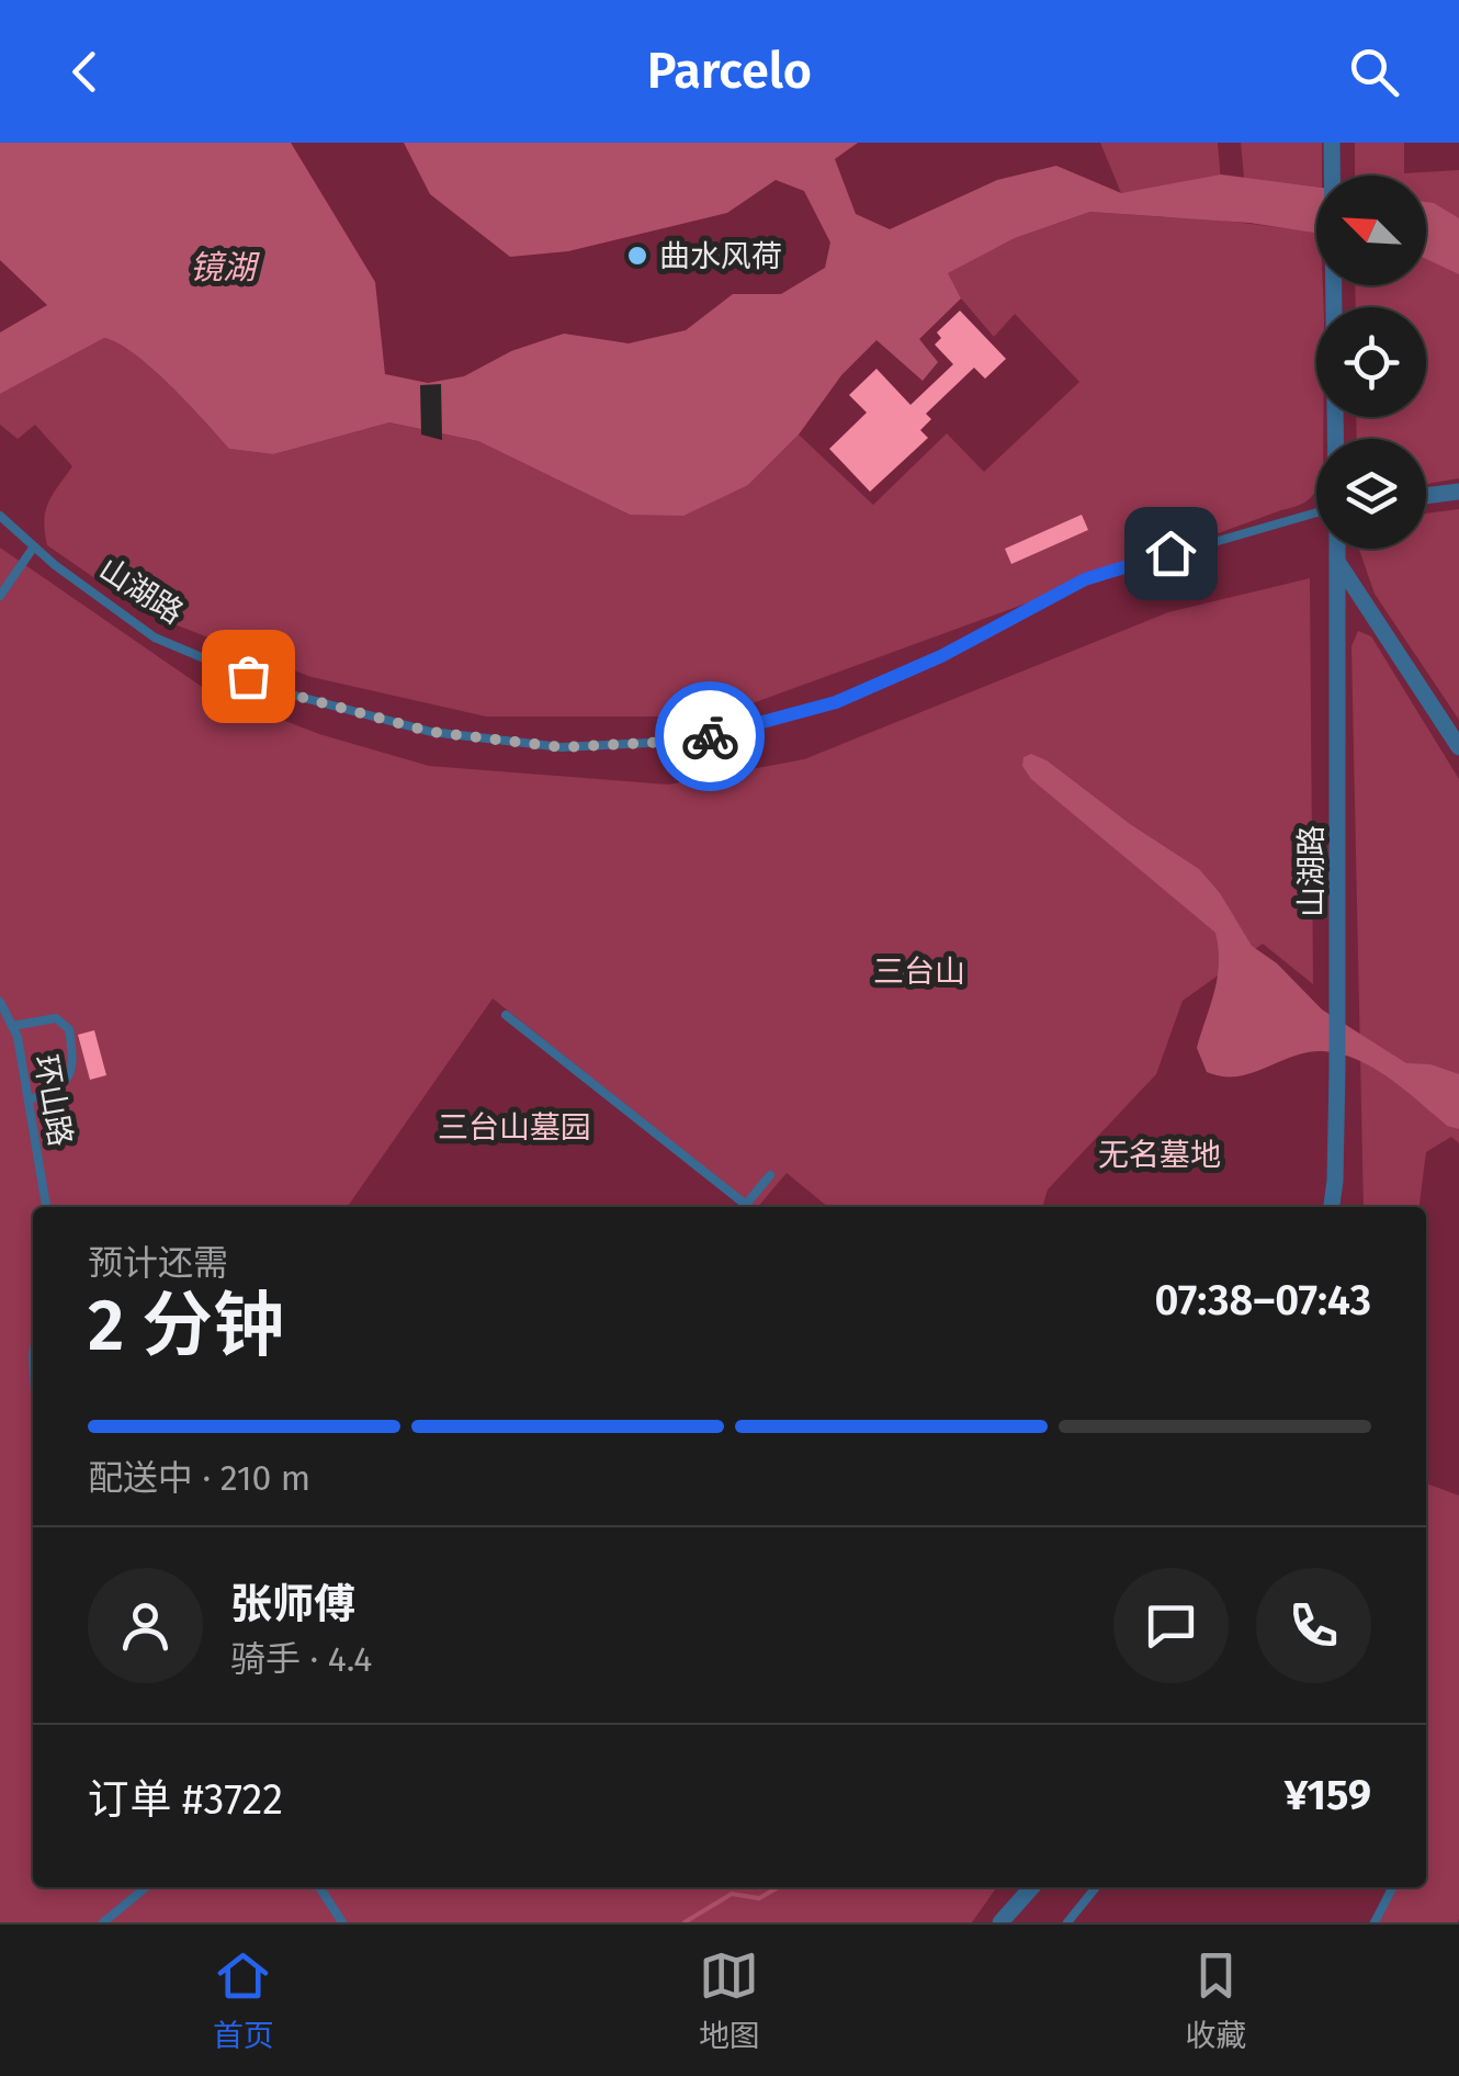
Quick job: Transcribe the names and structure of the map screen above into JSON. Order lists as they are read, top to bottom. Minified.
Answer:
{"streets":{"street":["山湖路"],"lane":["环山路"]},"water":["镜湖"],"parks":["三台山","三台山墓园","无名墓地"],"places":["曲水风荷"],"north":"top left","page":{"header":"Parcelo","heading":["2 分钟","预计还需","07:38–07:43"],"panel":["张师傅","骑手 · 4.4","订单 #3722","¥159"],"bar":"配送中 · 210 m","tabs":["首页","地图","收藏"]}}
